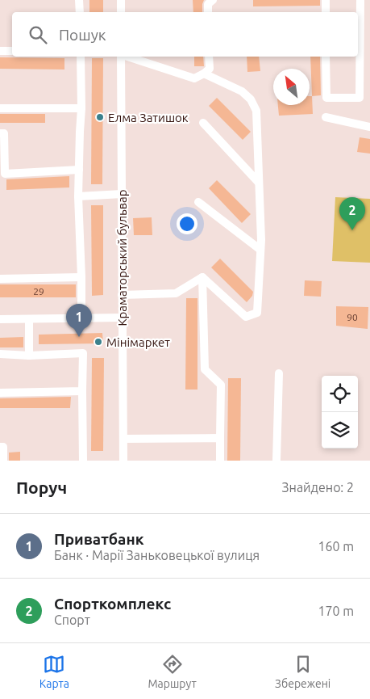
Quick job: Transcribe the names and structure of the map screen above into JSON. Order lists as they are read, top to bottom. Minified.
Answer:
{"streets":{"street":["Краматорський бульвар"]},"places":["Елма Затишок","Мінімаркет"],"house_numbers":["29","90"],"north":"top left","page":{"search":"Пошук","pins":["2","1"],"heading":["Поруч","Знайдено: 2"],"list":[{"mark":"1","name":"Приватбанк","note":"Банк · Марії Заньковецької вулиця","value":"160 m"},{"mark":"2","name":"Спорткомплекс","note":"Спорт","value":"170 m"}],"nav":["Карта","Маршрут","Збережені"]}}
